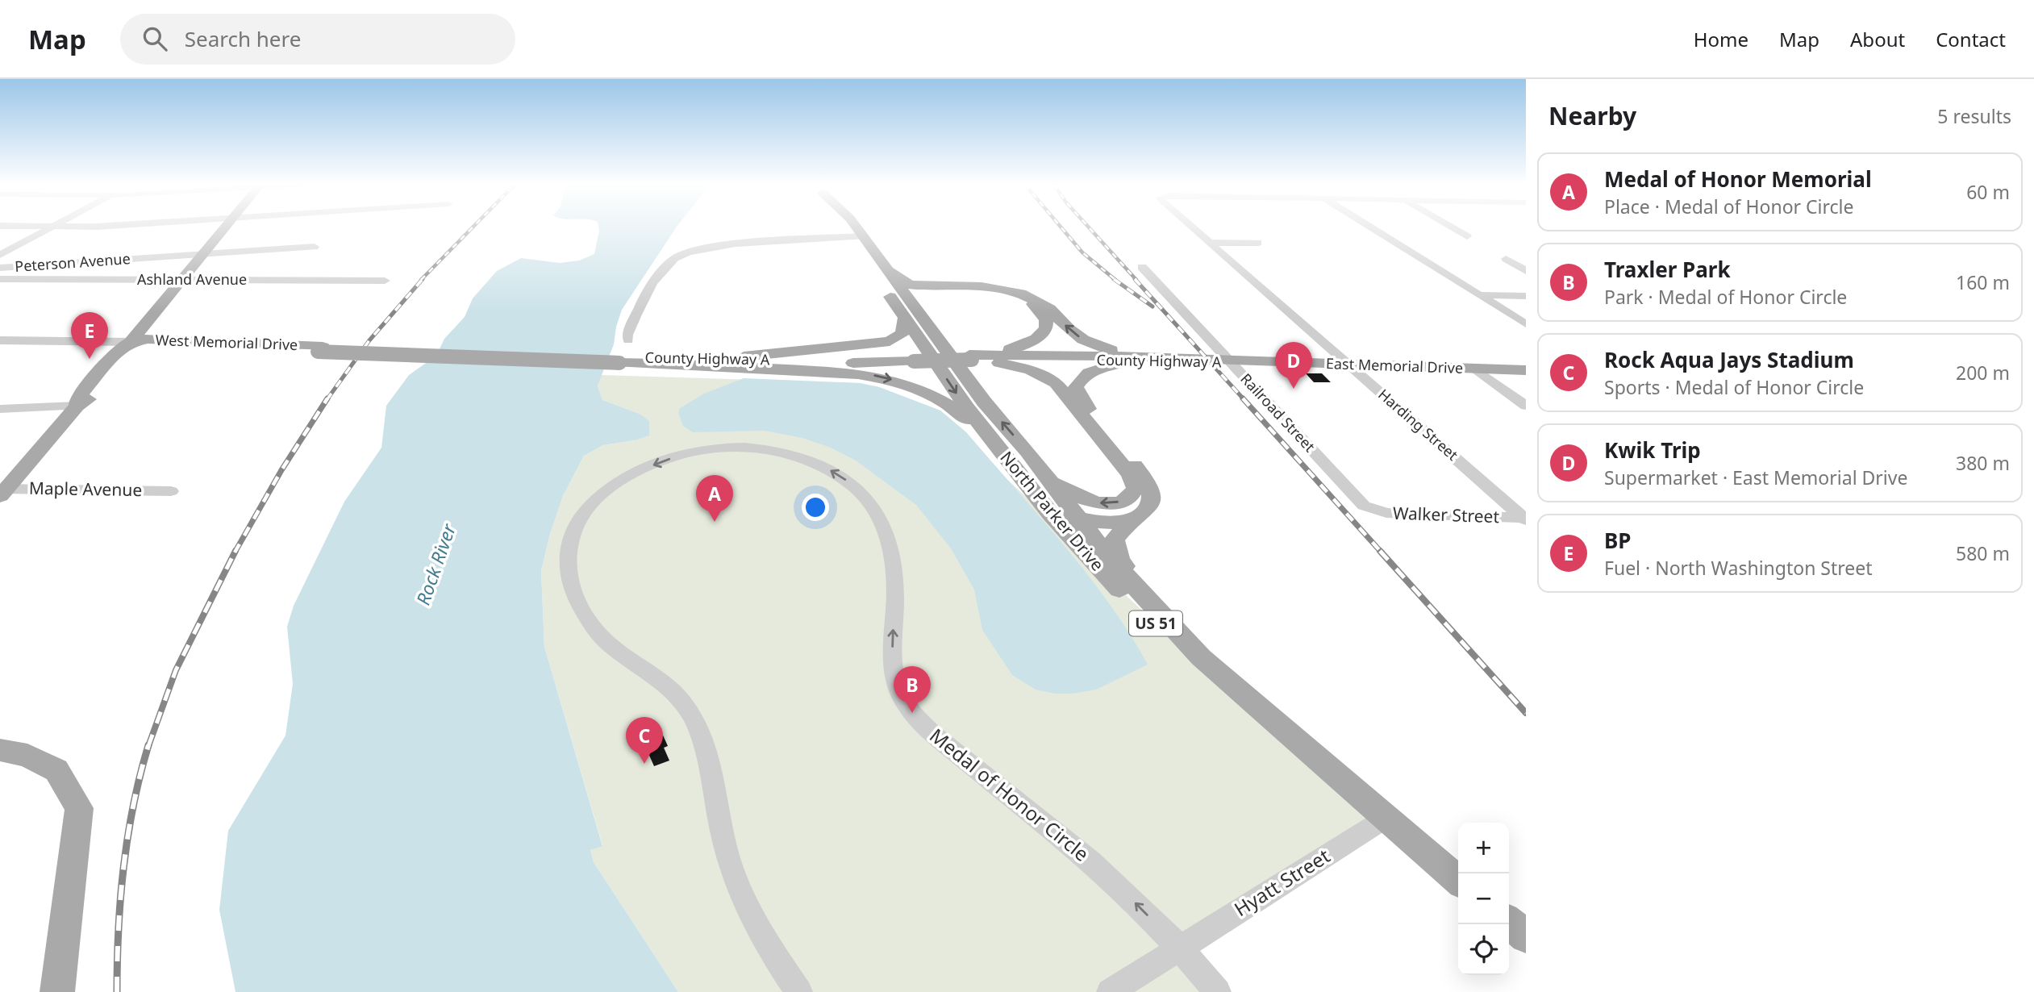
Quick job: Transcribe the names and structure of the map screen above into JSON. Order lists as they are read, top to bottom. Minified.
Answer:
{"streets":{"main road":["West Memorial Drive","County Highway A","East Memorial Drive","North Parker Drive","US 51"],"street":["Peterson Avenue","Ashland Avenue","Railroad Street","Harding Street","Maple Avenue","Walker Street","Medal of Honor Circle","Hyatt Street"]},"crossings":[["West Memorial Drive","County Highway A"],["County Highway A","East Memorial Drive"],["County Highway A","Railroad Street"],["East Memorial Drive","Railroad Street"],["East Memorial Drive","Harding Street"],["Railroad Street","Walker Street"],["Harding Street","Walker Street"],["North Parker Drive","Hyatt Street"],["Medal of Honor Circle","Hyatt Street"]],"water":["Rock River"],"page":{"header":"Map","search":"Search here","nav":["Home","Map","About","Contact"],"heading":["Nearby","5 results"],"list":[{"mark":"A","name":"Medal of Honor Memorial","note":"Place · Medal of Honor Circle","value":"60 m"},{"mark":"B","name":"Traxler Park","note":"Park · Medal of Honor Circle","value":"160 m"},{"mark":"C","name":"Rock Aqua Jays Stadium","note":"Sports · Medal of Honor Circle","value":"200 m"},{"mark":"D","name":"Kwik Trip","note":"Supermarket · East Memorial Drive","value":"380 m"},{"mark":"E","name":"BP","note":"Fuel · North Washington Street","value":"580 m"}],"pins":["E","D","A","B","C"],"map_buttons":["+","−"]}}
